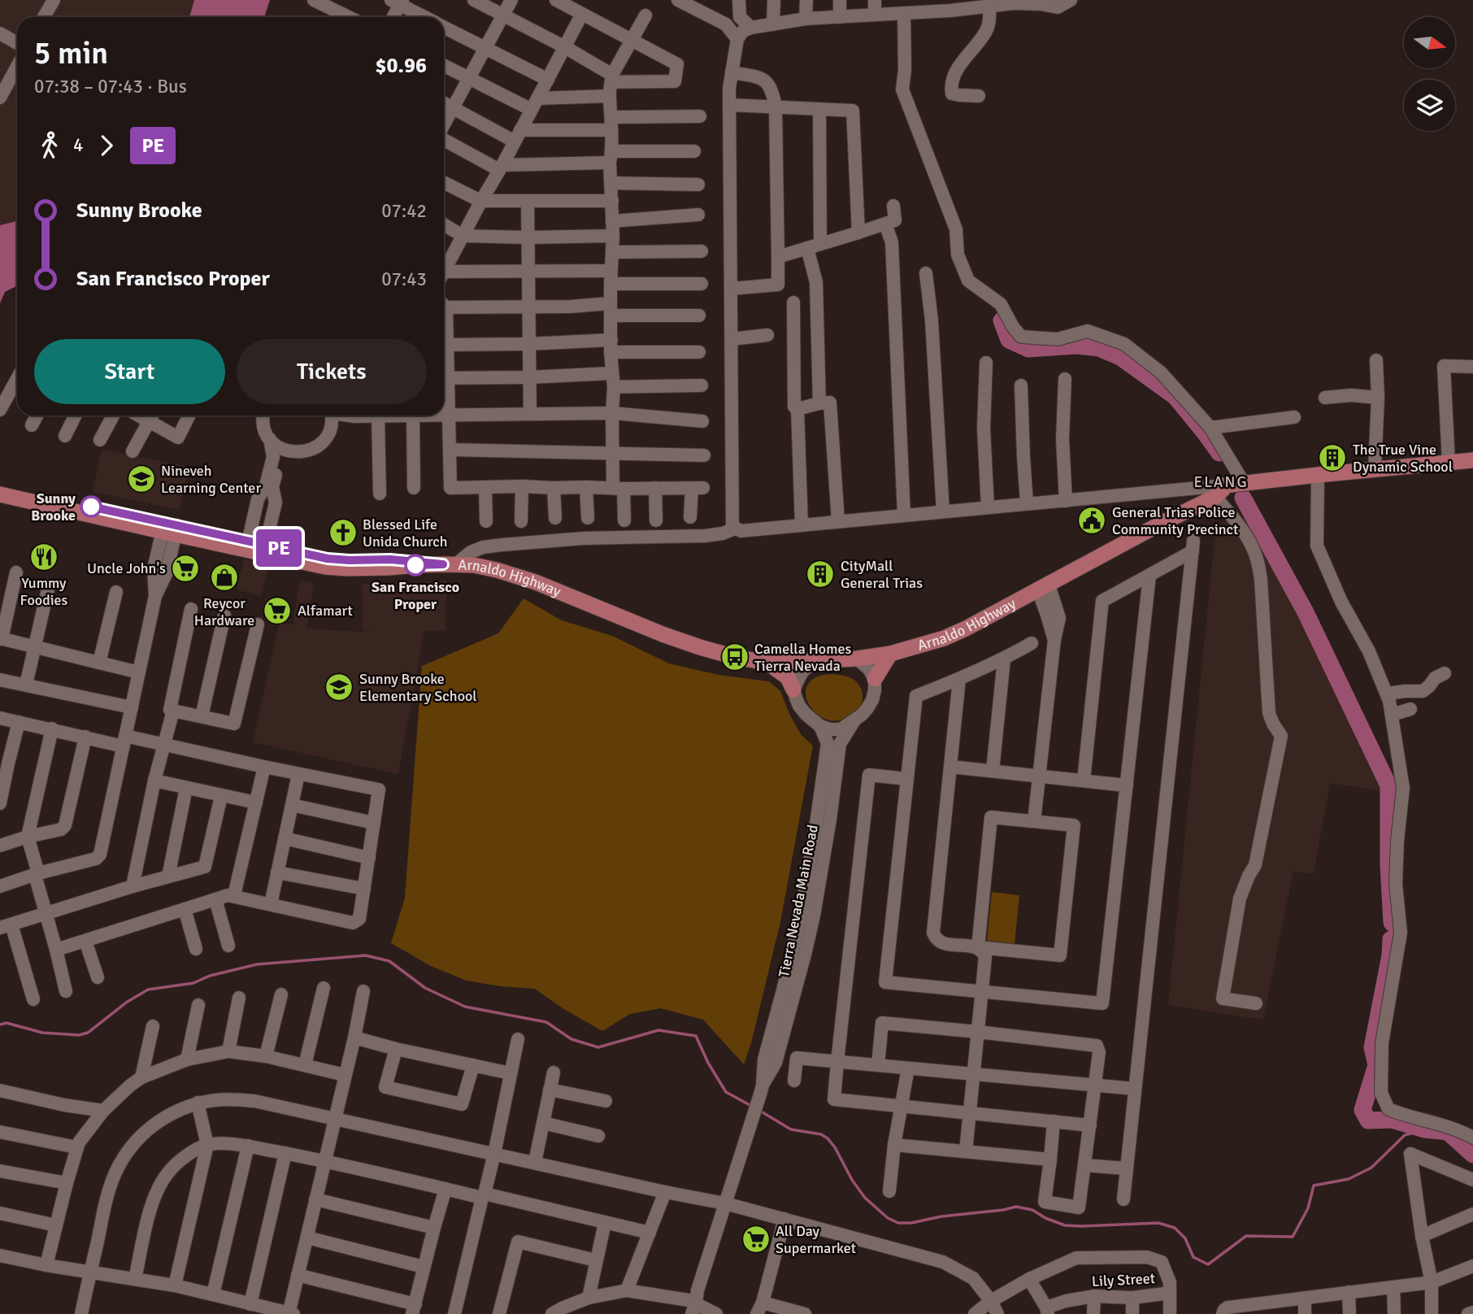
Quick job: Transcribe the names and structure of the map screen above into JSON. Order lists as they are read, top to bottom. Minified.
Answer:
{"streets":{"main road":["Arnaldo Highway"],"street":["Tierra Nevada Main Road","Lily Street"]},"crossings":[["Arnaldo Highway","Tierra Nevada Main Road"]],"districts":["ELANG"],"places":{"building":["The True Vine Dynamic School","CityMall General Trias"],"school or university":["Nineveh Learning Center","Sunny Brooke Elementary School"],"other":["Sunny Brooke","San Francisco Proper"],"public building":["General Trias Police Community Precinct"],"church":["Blessed Life Unida Church"],"restaurant":["Yummy Foodies"],"supermarket":["Uncle John's","Alfamart","All Day Supermarket"],"shop":["Reycor Hardware"],"bus stop":["Camella Homes Tierra Nevada"]},"lines":["bus line PE"],"north":"right","page":{"on_map":"PE","heading":["5 min","07:38 – 07:43 · Bus","$0.96"],"legs":["4","PE"],"list":[{"name":"Sunny Brooke","value":"07:42"},{"name":"San Francisco Proper","value":"07:43"}],"buttons":["Start","Tickets"]}}
